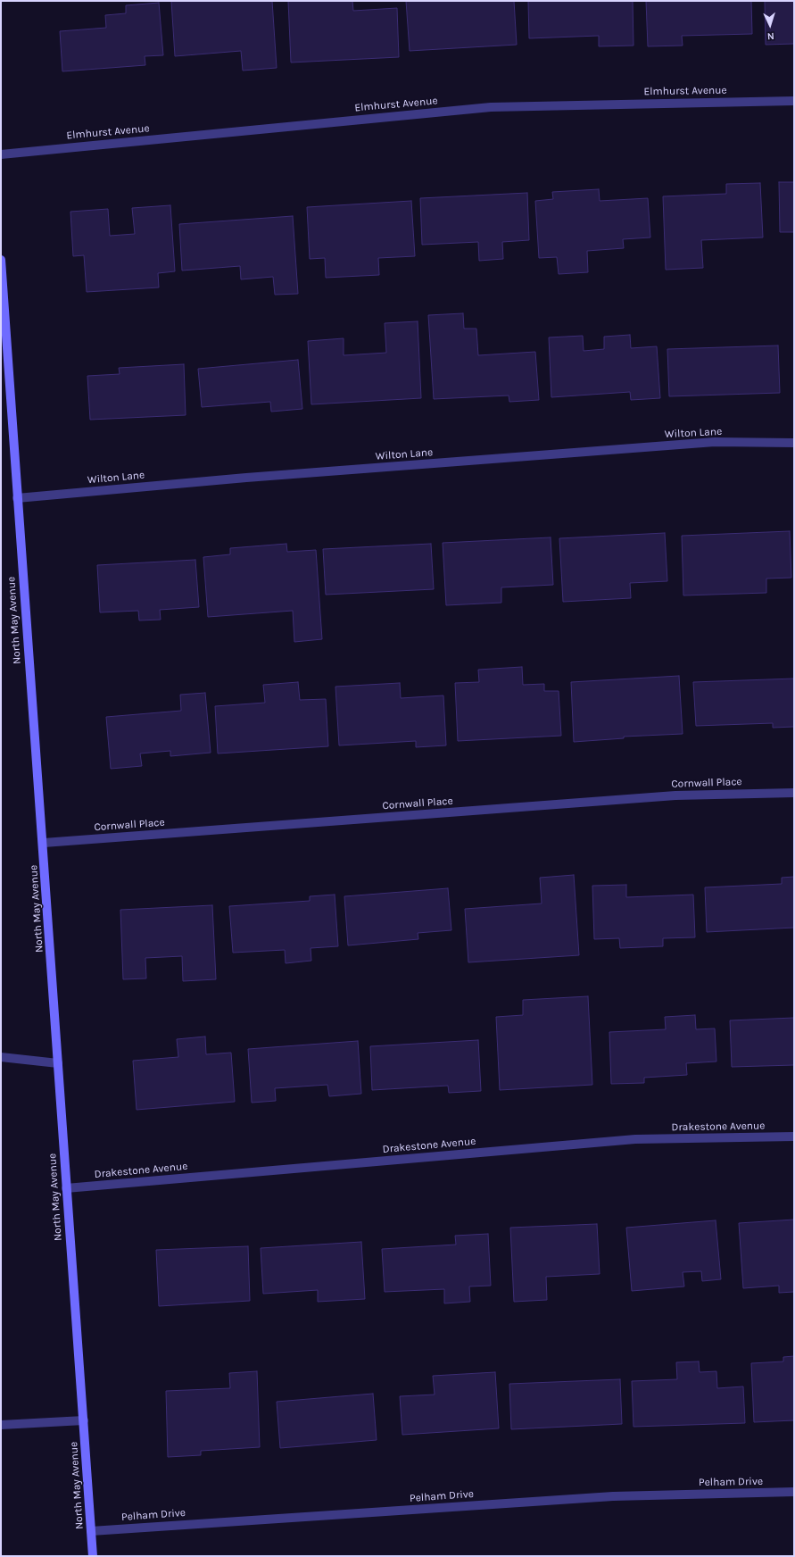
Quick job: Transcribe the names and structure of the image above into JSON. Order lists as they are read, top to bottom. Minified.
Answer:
{"streets":{"main road":["North May Avenue"],"street":["Elmhurst Avenue","Wilton Lane","Cornwall Place","Drakestone Avenue","Pelham Drive"]},"crossings":[["Wilton Lane","North May Avenue"],["North May Avenue","Cornwall Place"],["North May Avenue","Drakestone Avenue"],["North May Avenue","Pelham Drive"]],"north":"bottom"}
